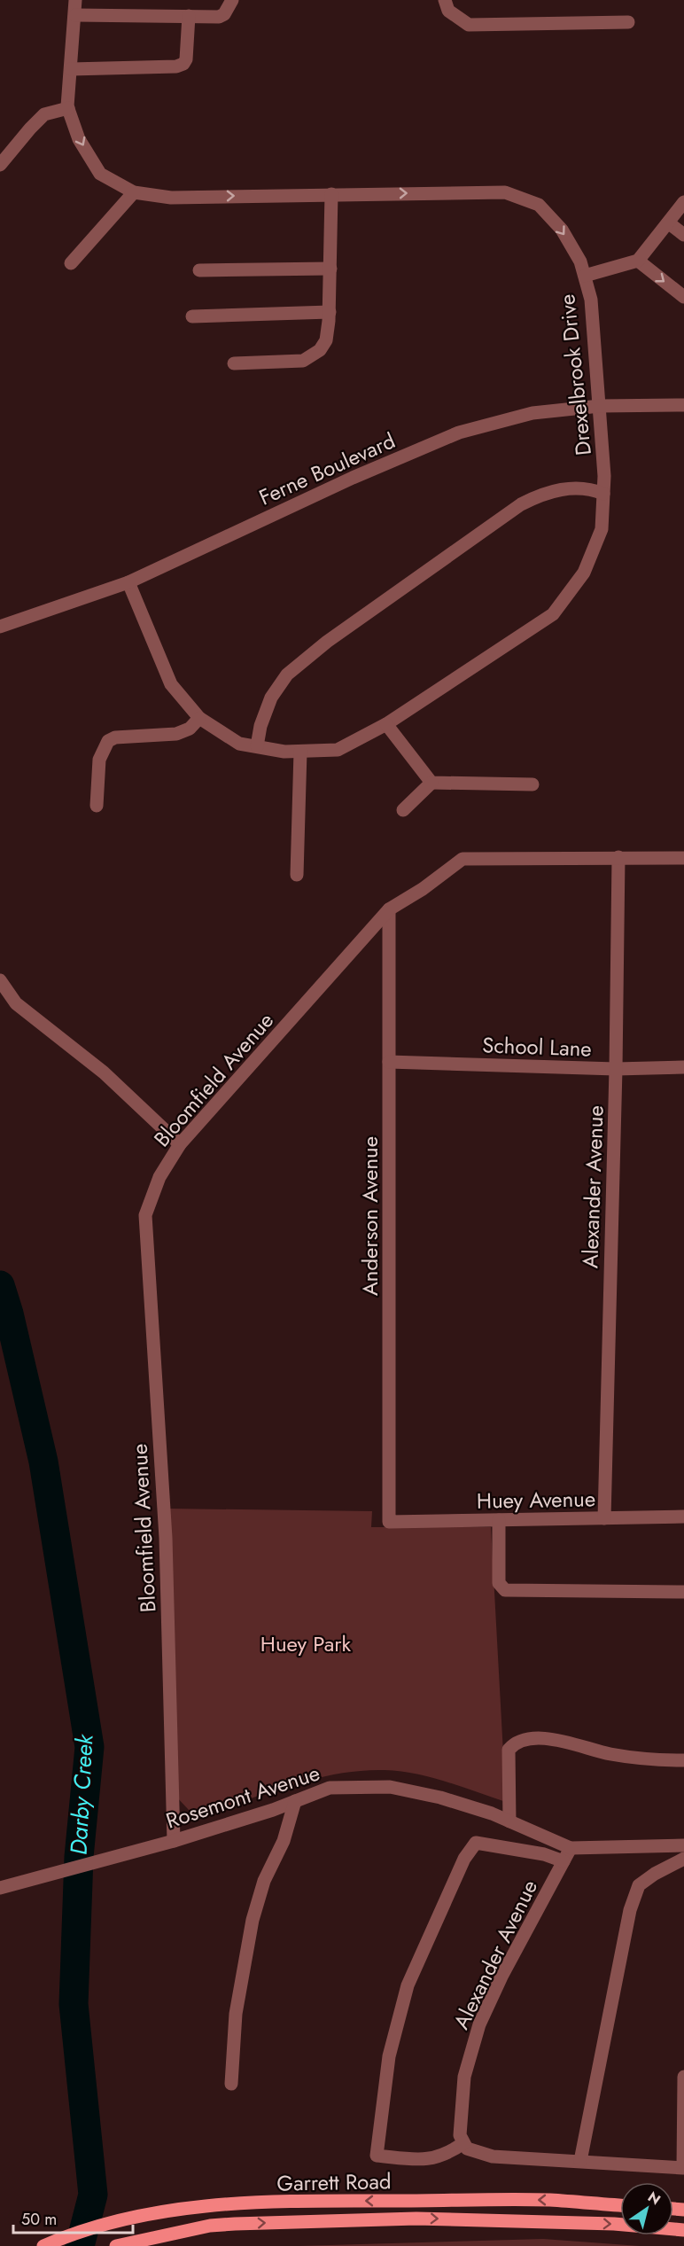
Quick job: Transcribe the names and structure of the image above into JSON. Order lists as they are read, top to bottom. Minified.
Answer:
{"streets":{"main road":["Garrett Road"],"street":["Drexelbrook Drive","Ferne Boulevard","School Lane","Bloomfield Avenue","Alexander Avenue","Anderson Avenue","Huey Avenue","Rosemont Avenue"]},"crossings":[["Drexelbrook Drive","Ferne Boulevard"],["School Lane","Alexander Avenue"],["School Lane","Anderson Avenue"],["Bloomfield Avenue","Alexander Avenue"],["Bloomfield Avenue","Anderson Avenue"],["Bloomfield Avenue","Rosemont Avenue"],["Alexander Avenue","Huey Avenue"],["Alexander Avenue","Rosemont Avenue"],["Anderson Avenue","Huey Avenue"]],"water":["Darby Creek"],"parks":["Huey Park"],"scale_bar":"50 m","north":"top right"}
